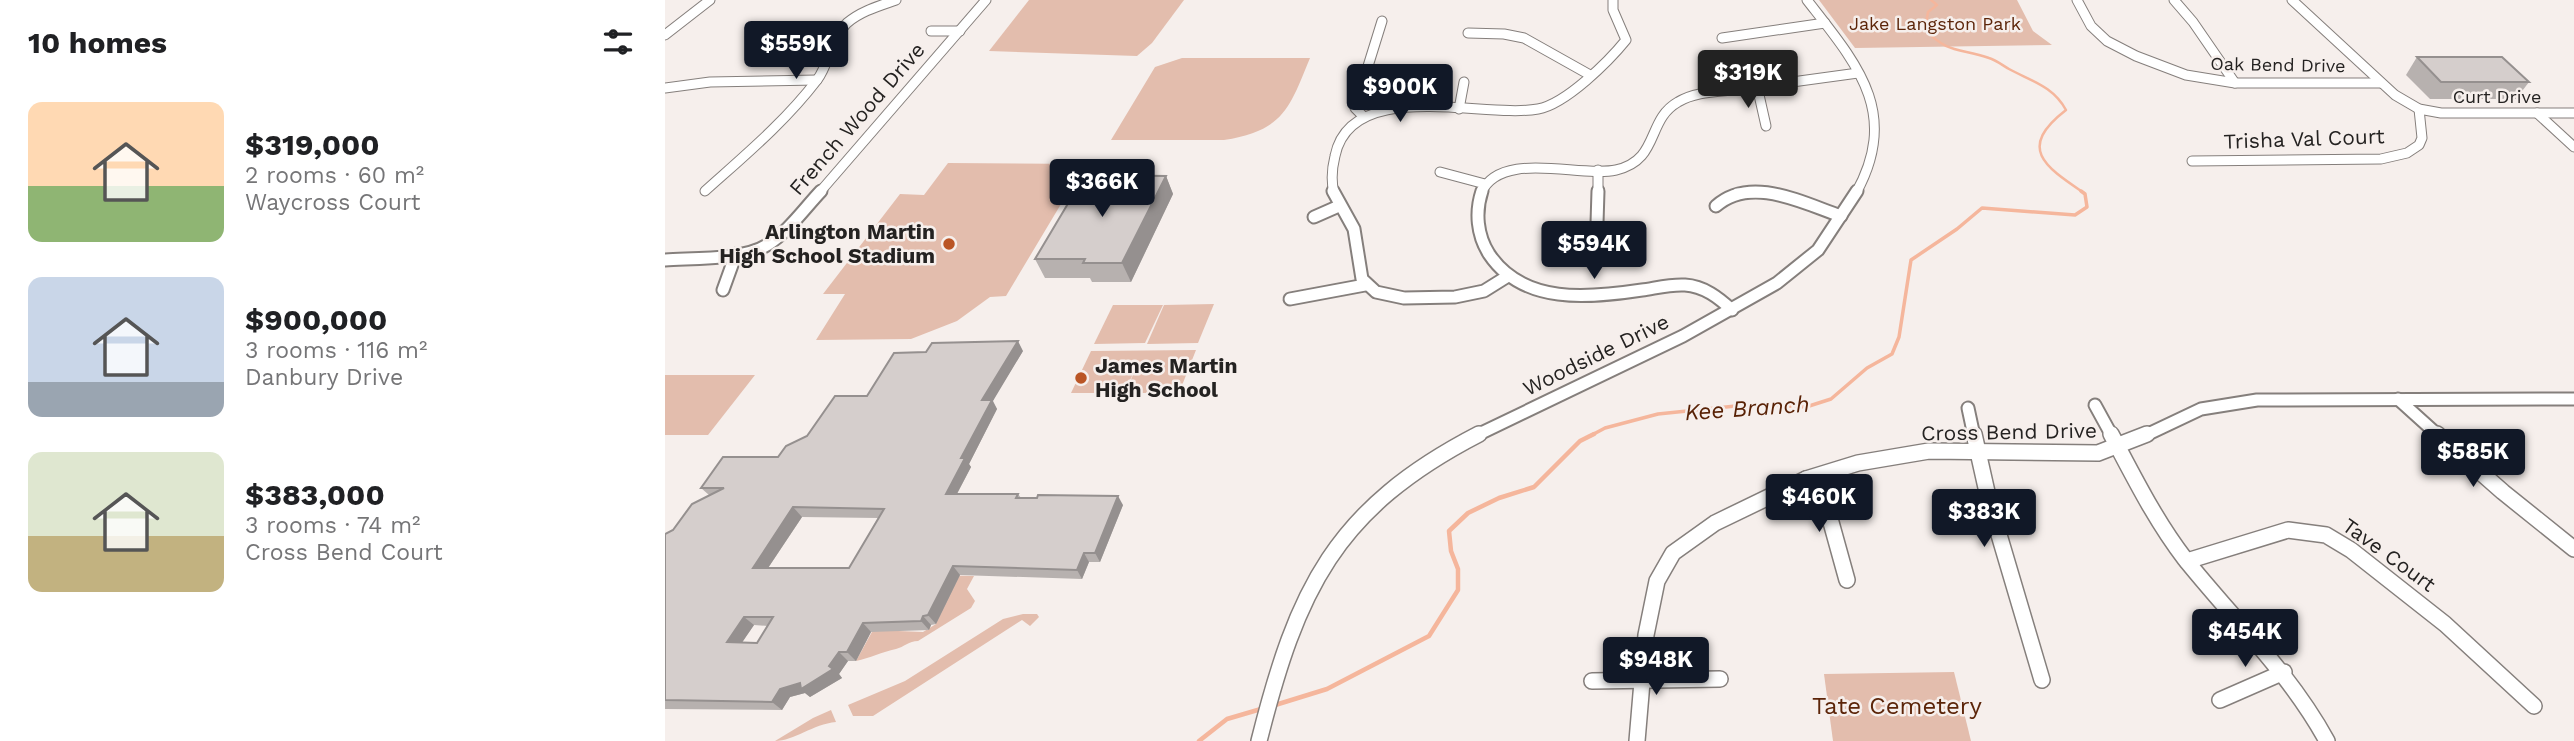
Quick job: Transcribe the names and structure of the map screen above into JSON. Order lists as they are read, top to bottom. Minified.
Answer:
{"streets":{"street":["Oak Bend Drive","Curt Drive","French Wood Drive","Trisha Val Court","Woodside Drive","Cross Bend Drive","Tave Court"]},"crossings":[["Curt Drive","Trisha Val Court"]],"water":["Kee Branch"],"parks":["Jake Langston Park","Tate Cemetery"],"places":["Arlington Martin High School Stadium","James Martin High School"],"page":{"heading":"10 homes","price":["$559K","$319K","$900K","$366K","$594K","$585K","$460K","$383K","$454K","$948K"],"list":[{"name":"$319,000","note":"2 rooms · 60 m² · Waycross Court"},{"name":"$900,000","note":"3 rooms · 116 m² · Danbury Drive"},{"name":"$383,000","note":"3 rooms · 74 m² · Cross Bend Court"}]}}
